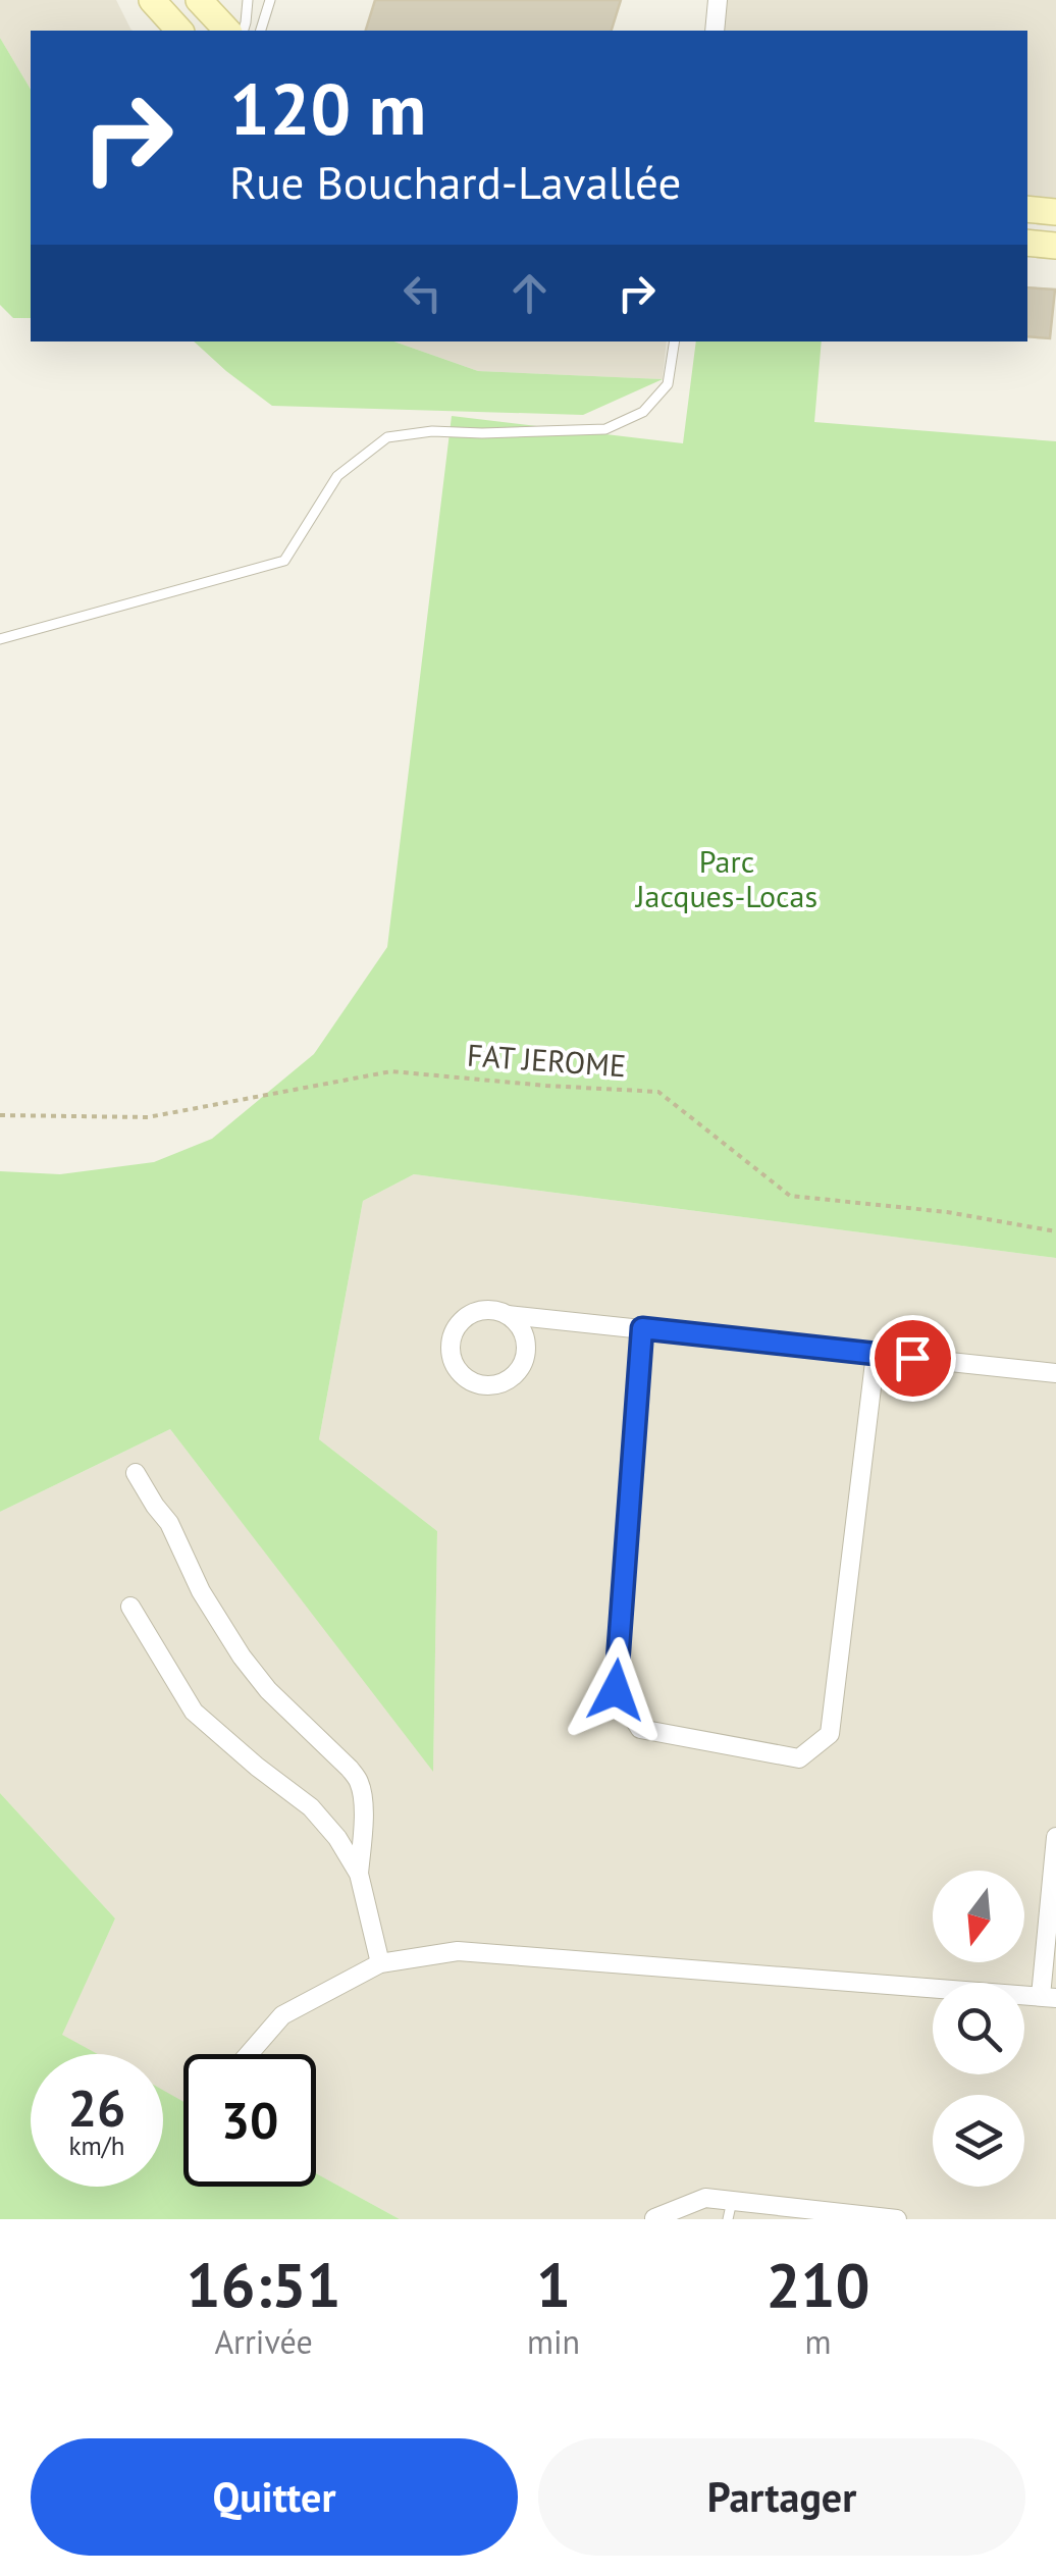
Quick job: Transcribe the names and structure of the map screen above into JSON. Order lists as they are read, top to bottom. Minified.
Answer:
{"streets":{"path":["FAT JEROME"]},"parks":["Parc Jacques-Locas"],"north":"bottom","page":{"turn":["120 m","Rue Bouchard-Lavallée"],"speed":"26 km/h","limit":"30","eta":["16:51","Arrivée","1","min","210","m"],"buttons":["Quitter","Partager"]}}
